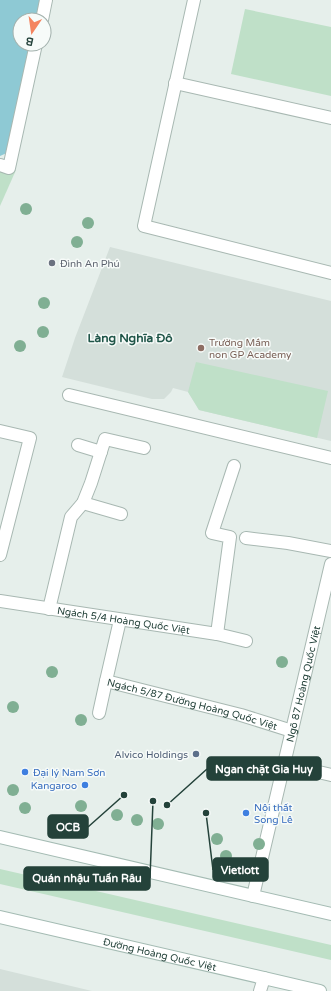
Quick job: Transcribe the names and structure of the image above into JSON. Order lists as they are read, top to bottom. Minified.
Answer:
{"streets":{"main road":["Ngách 5/4 Hoàng Quốc Việt","Ngõ 87 Hoàng Quốc Việt","Ngách 5/87 Đường Hoàng Quốc Việt","Đường Hoàng Quốc Việt"]},"crossings":[["Ngách 5/4 Hoàng Quốc Việt","Ngách 5/87 Đường Hoàng Quốc Việt"],["Ngõ 87 Hoàng Quốc Việt","Ngách 5/87 Đường Hoàng Quốc Việt"]],"districts":["Làng Nghĩa Đô"],"places":["Đình An Phú","Trường Mầm non GP Academy","Alvico Holdings","Đại lý Nam Sơn","Kangaroo","OCB","Quán nhậu Tuấn Râu","Ngan chặt Gia Huy","Vietlott","Nội thất Song Lê"],"north":"bottom"}
